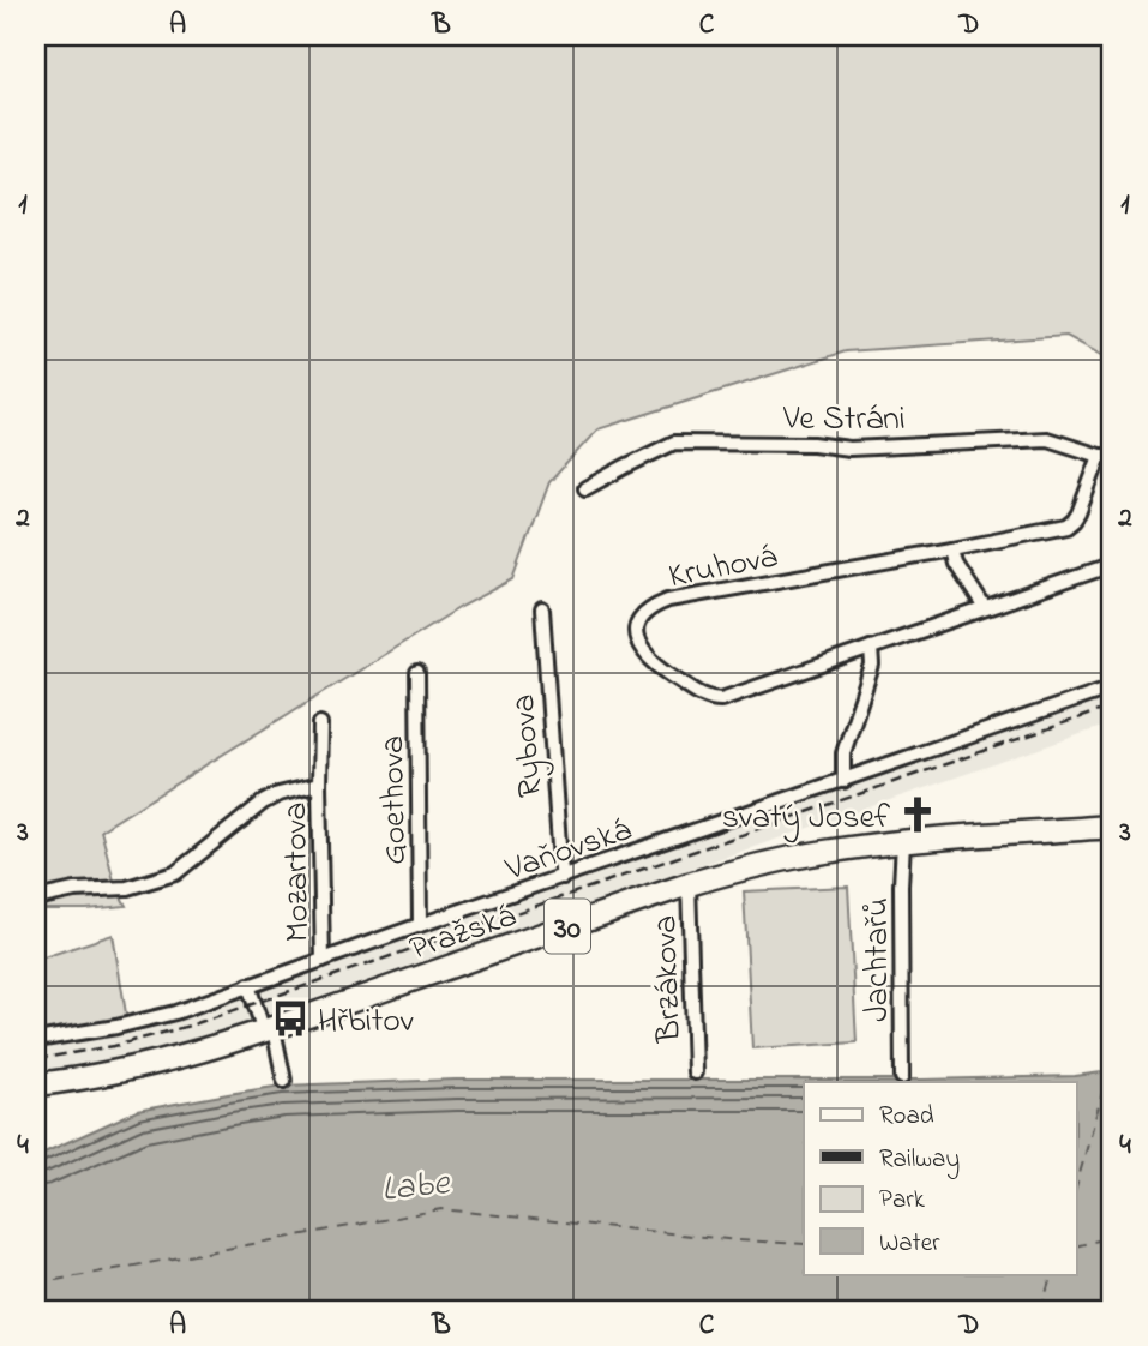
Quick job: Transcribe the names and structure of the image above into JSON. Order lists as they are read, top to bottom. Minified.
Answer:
{"streets":{"main road":["30","Pražská"],"street":["Ve Stráni","Kruhová","Rybova","Goethova","Vaňovská","Mozartova","Jachtařů","Brzákova"]},"crossings":[["Ve Stráni","Kruhová"],["Rybova","Vaňovská"],["Goethova","Vaňovská"],["Vaňovská","Mozartova"],["Pražská","Jachtařů"],["Pražská","Brzákova"]],"water":["Labe"],"places":{"church":["svatý Josef"],"bus stop":["Hřbitov"]},"legend":["Road","Railway","Park","Water"],"grid":{"columns":["A","B","C","D"],"rows":["1","2","3","4"]}}
